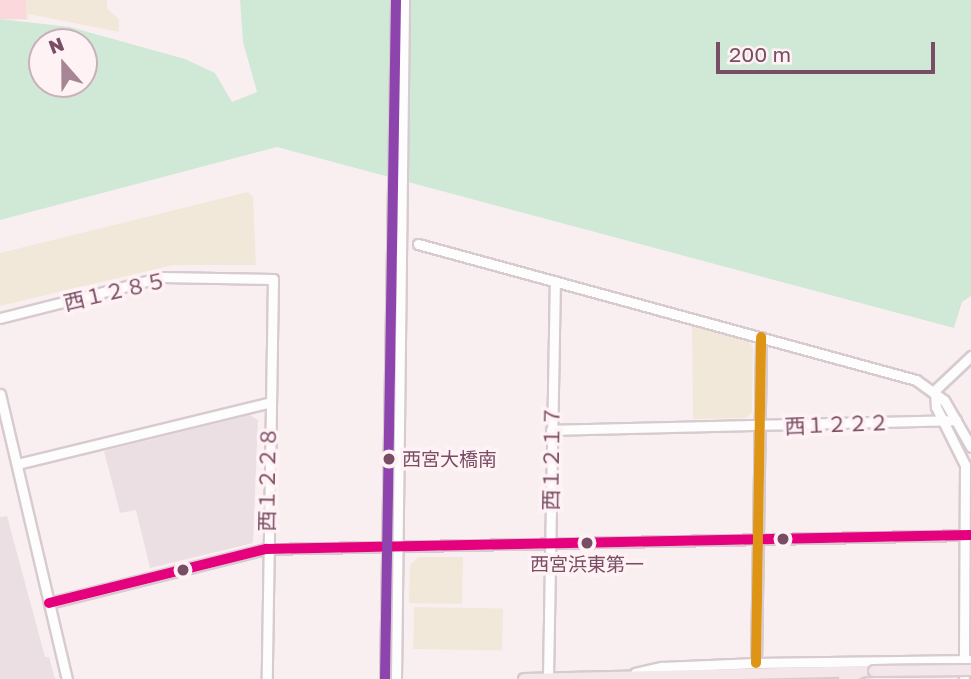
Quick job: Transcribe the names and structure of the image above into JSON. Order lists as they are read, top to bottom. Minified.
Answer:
{"streets":{"street":["西１２８５","西１２２２","西１２１７","西１２２８"]},"crossings":[["西１２８５","西１２２８"],["西１２２２","西１２１７"]],"places":["西宮大橋南","西宮浜東第一"],"scale_bar":"200 m","north":"top"}
